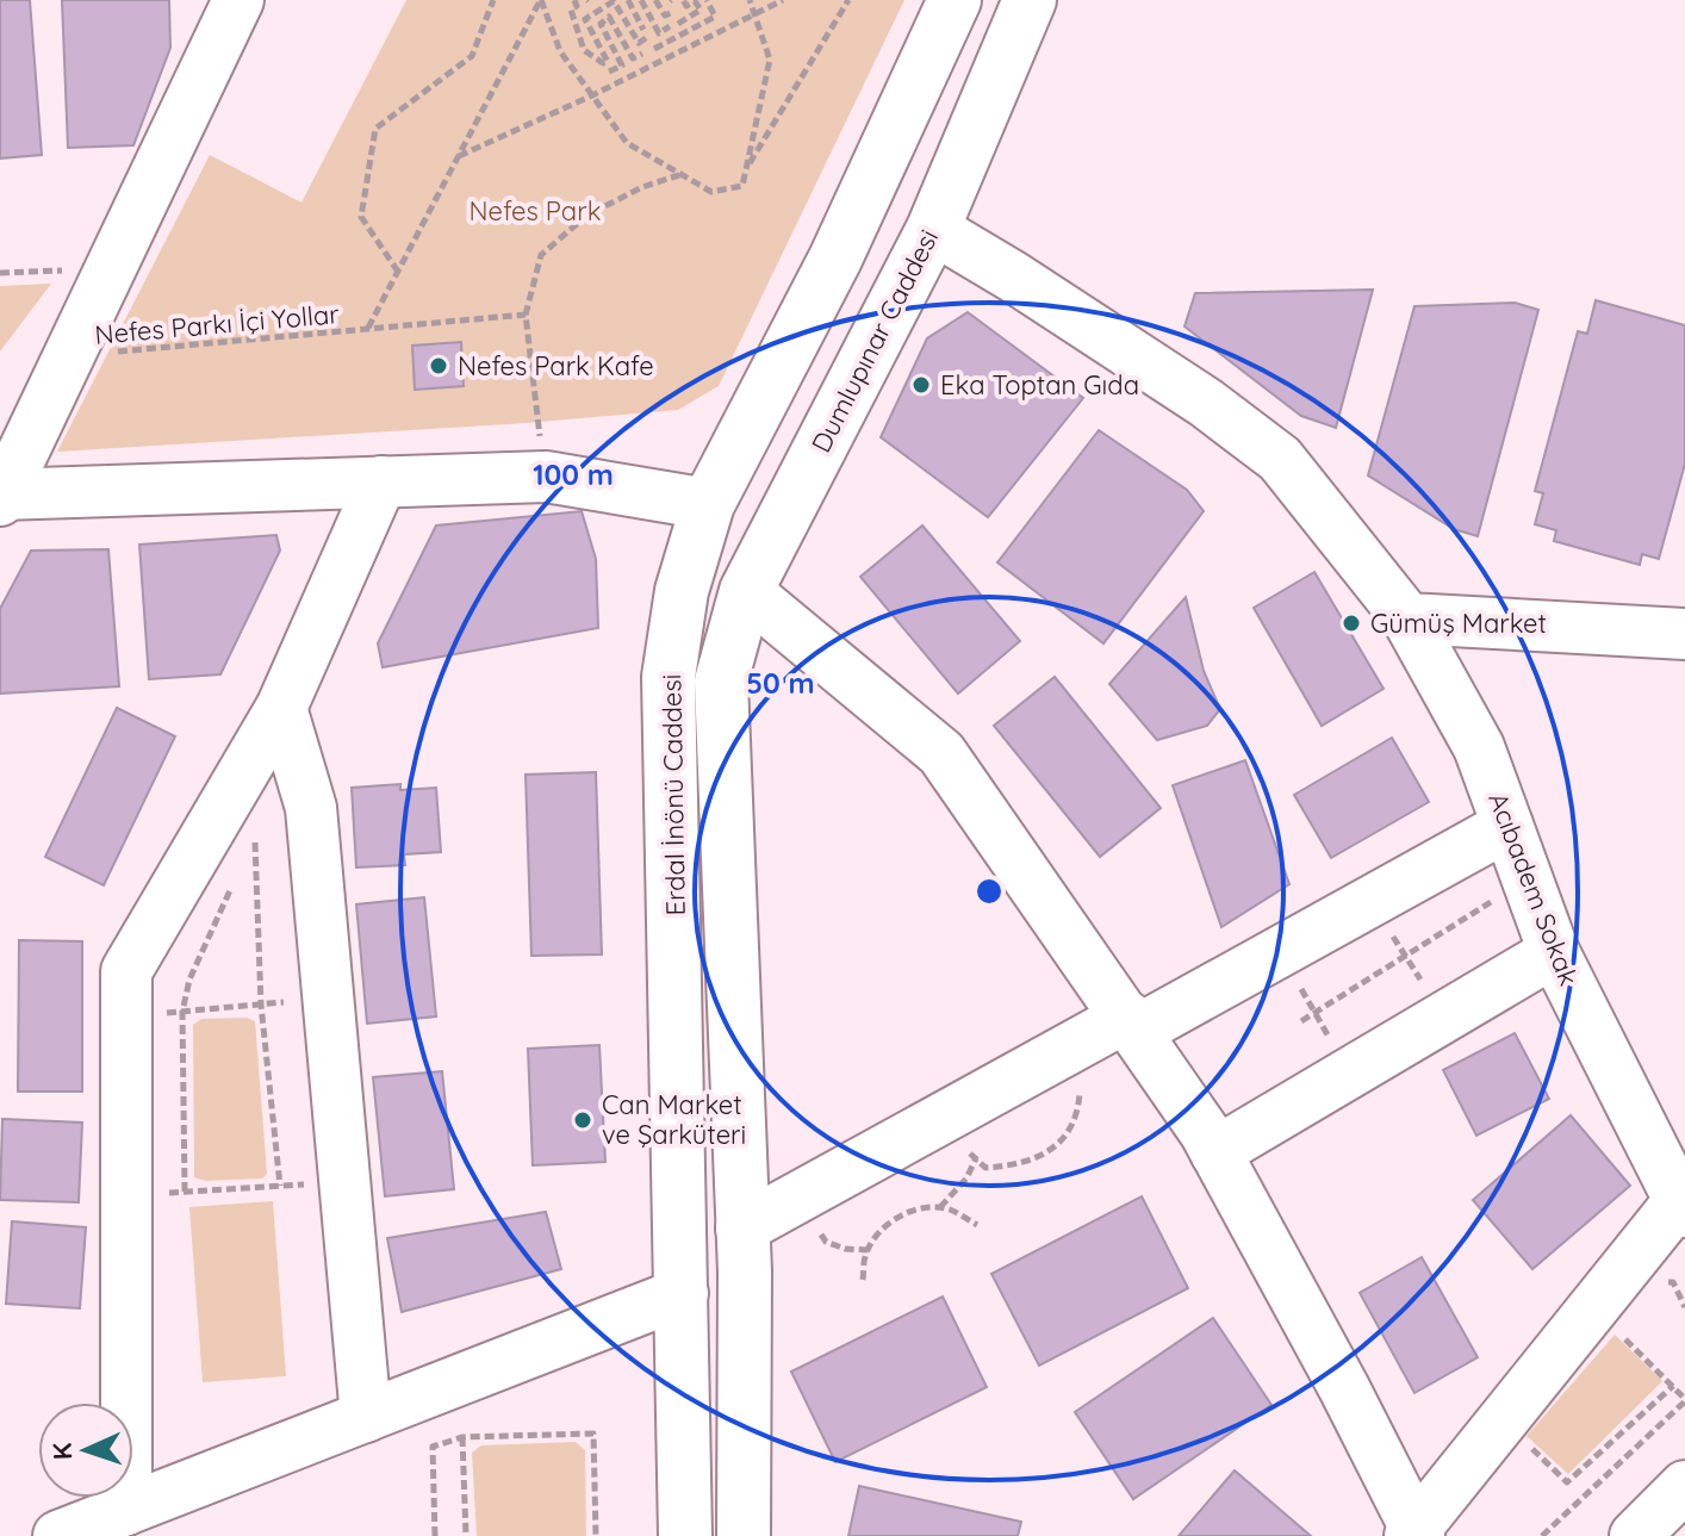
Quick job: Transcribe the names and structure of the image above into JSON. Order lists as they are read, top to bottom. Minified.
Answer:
{"streets":{"main road":["Dumlupınar Caddesi","Erdal İnönü Caddesi"],"street":["Acıbadem Sokak"],"path":["Nefes Parkı İçi Yollar"]},"crossings":[["Dumlupınar Caddesi","Erdal İnönü Caddesi"],["Dumlupınar Caddesi","Acıbadem Sokak"]],"parks":["Nefes Park"],"places":["Nefes Park Kafe","Eka Toptan Gıda","Gümüş Market","Can Market ve Şarküteri"],"north":"left","rings":["100 m","50 m"]}
